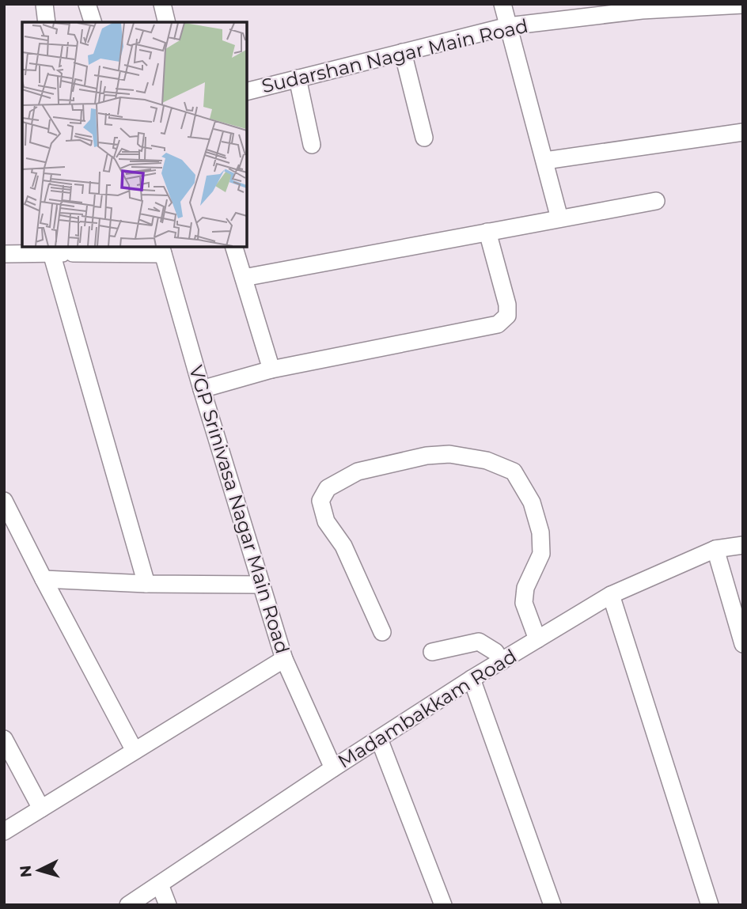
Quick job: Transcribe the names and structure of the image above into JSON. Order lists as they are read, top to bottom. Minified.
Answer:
{"streets":{"street":["Sudarshan Nagar Main Road","VGP Srinivasa Nagar Main Road","Madambakkam Road"]},"crossings":[["VGP Srinivasa Nagar Main Road","Madambakkam Road"]],"north":"left"}
